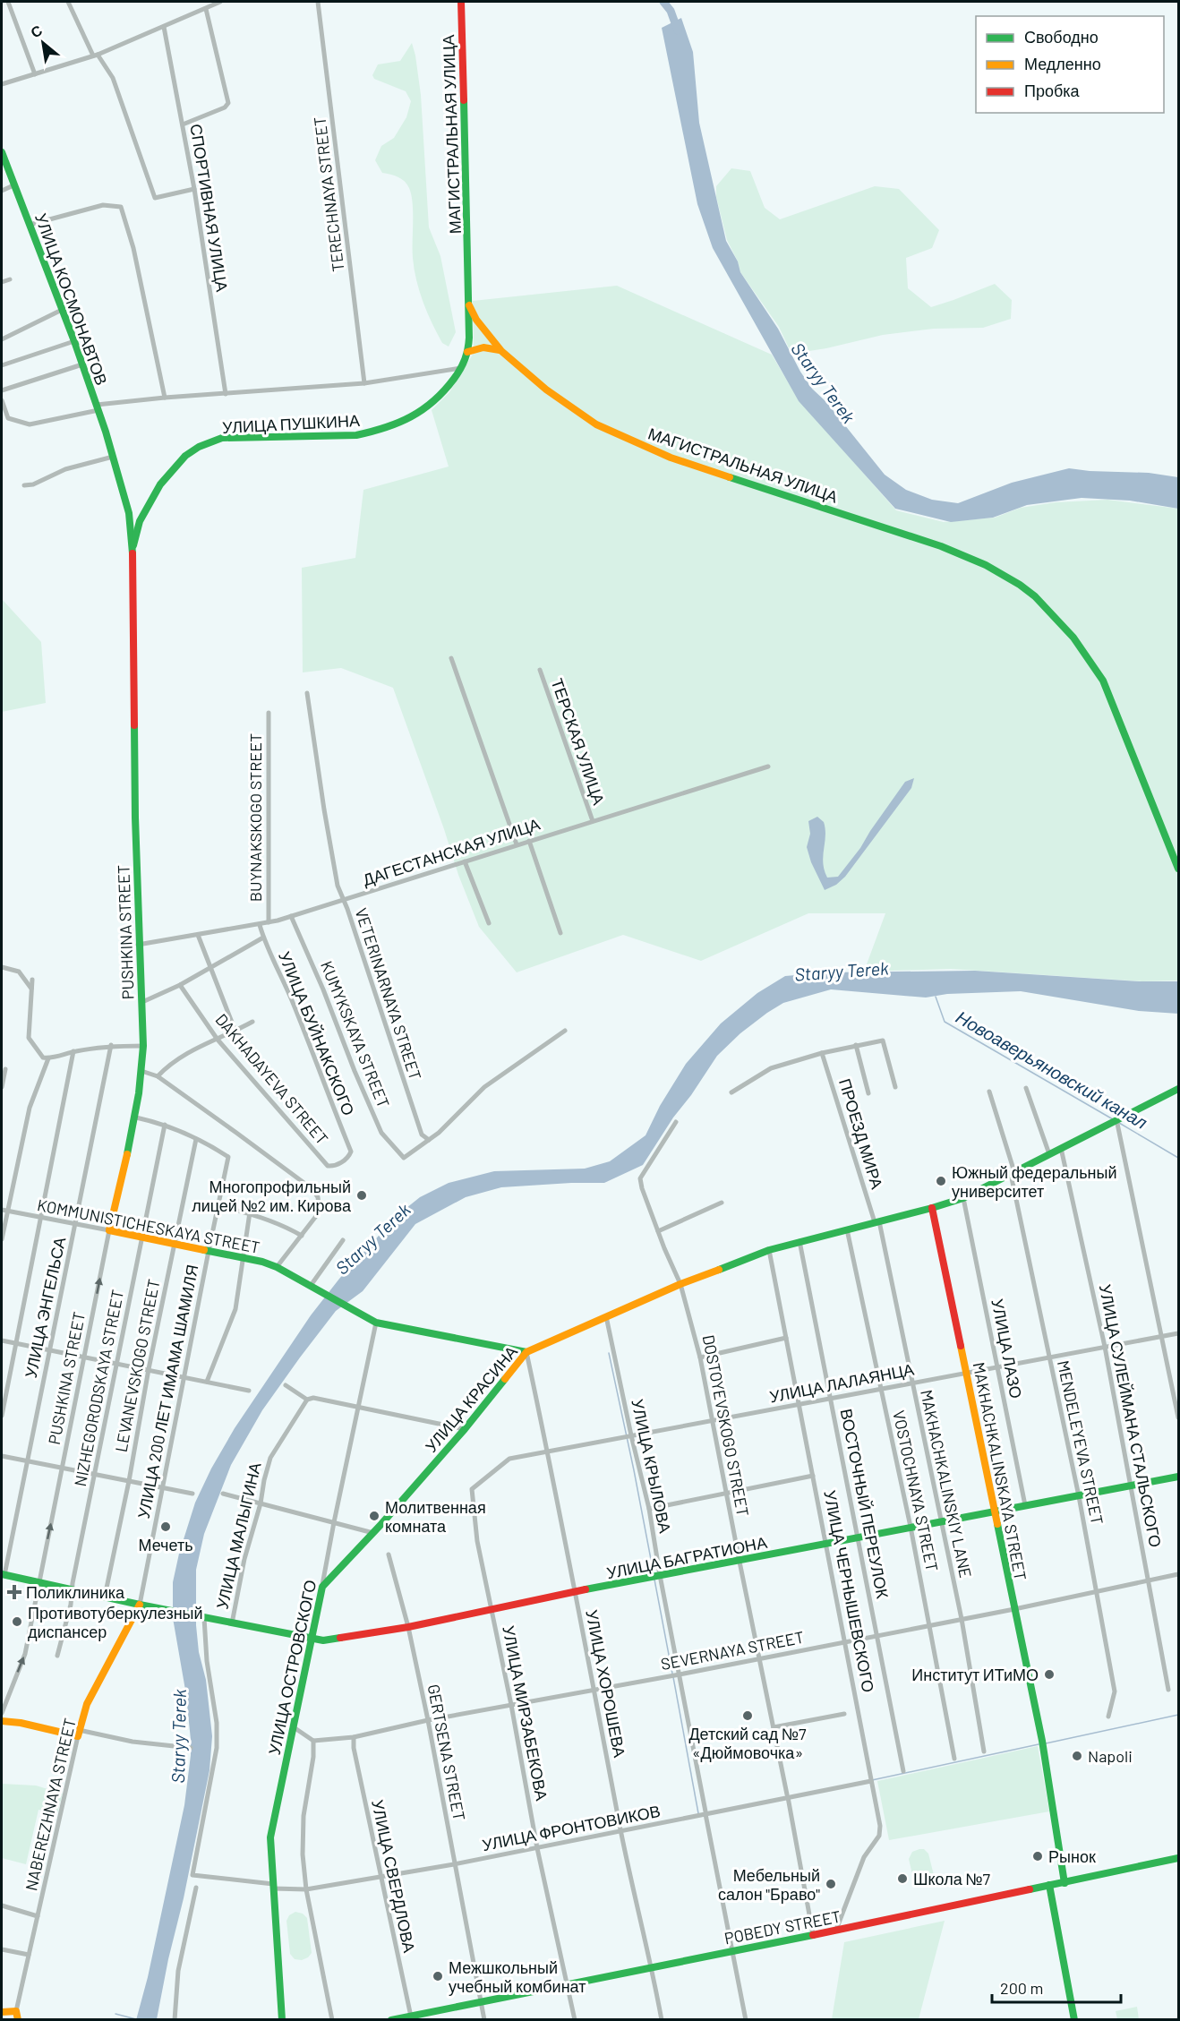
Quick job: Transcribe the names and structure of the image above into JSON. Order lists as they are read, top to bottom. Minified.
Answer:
{"streets":{"street":["МАГИСТРАЛЬНАЯ УЛИЦА","TERECHNAYA STREET","СПОРТИВНАЯ УЛИЦА","УЛИЦА КОСМОНАВТОВ","УЛИЦА ПУШКИНА","ТЕРСКАЯ УЛИЦА","BUYNAKSKOGO STREET","ДАГЕСТАНСКАЯ УЛИЦА","PUSHKINA STREET","VETERINARNAYA STREET","УЛИЦА БУЙНАКСКОГО","KUMYKSKAYA STREET","DAKHADAYEVA STREET","ПРОЕЗД МИРА","KOMMUNISTICHESKAYA STREET","УЛИЦА ЭНГЕЛЬСА","УЛИЦА ЛАЗО","LEVANEVSKOGO STREET","УЛИЦА ЛАЛАЯНЦА","NIZHEGORODSKAYA STREET","УЛИЦА 200 ЛЕТ ИМАМА ШАМИЛЯ","УЛИЦА КРАСИНА","УЛИЦА СУЛЕЙМАНА СТАЛЬСКОГО","DOSTOYEVSKOGO STREET","MENDELEYEVA STREET","УЛИЦА КРЫЛОВА","MAKHACHKALINSKAYA STREET","MAKHACHKALINSKIY LANE","VOSTOCHNAYA STREET","ВОСТОЧНЫЙ ПЕРЕУЛОК","УЛИЦА МАЛЫГИНА","УЛИЦА БАГРАТИОНА","УЛИЦА ЧЕРНЫШЕВСКОГО","SEVERNAYA STREET","УЛИЦА ОСТРОВСКОГО","УЛИЦА ХОРОШЕВА","УЛИЦА МИРЗАБЕКОВА","GERTSENA STREET","NABEREZHNAYA STREET","УЛИЦА ФРОНТОВИКОВ","УЛИЦА СВЕРДЛОВА","POBEDY STREET"]},"crossings":[["МАГИСТРАЛЬНАЯ УЛИЦА","УЛИЦА ПУШКИНА"],["УЛИЦА КОСМОНАВТОВ","УЛИЦА ПУШКИНА"],["УЛИЦА КОСМОНАВТОВ","PUSHKINA STREET"],["УЛИЦА ПУШКИНА","PUSHKINA STREET"],["ТЕРСКАЯ УЛИЦА","ДАГЕСТАНСКАЯ УЛИЦА"],["BUYNAKSKOGO STREET","ДАГЕСТАНСКАЯ УЛИЦА"],["ДАГЕСТАНСКАЯ УЛИЦА","PUSHKINA STREET"],["ДАГЕСТАНСКАЯ УЛИЦА","VETERINARNAYA STREET"],["ДАГЕСТАНСКАЯ УЛИЦА","УЛИЦА БУЙНАКСКОГО"],["ДАГЕСТАНСКАЯ УЛИЦА","KUMYKSKAYA STREET"],["PUSHKINA STREET","KOMMUNISTICHESKAYA STREET"],["PUSHKINA STREET","УЛИЦА 200 ЛЕТ ИМАМА ШАМИЛЯ"],["VETERINARNAYA STREET","KUMYKSKAYA STREET"],["УЛИЦА БУЙНАКСКОГО","DAKHADAYEVA STREET"],["ПРОЕЗД МИРА","УЛИЦА КРАСИНА"],["ПРОЕЗД МИРА","MAKHACHKALINSKIY LANE"],["KOMMUNISTICHESKAYA STREET","УЛИЦА ЭНГЕЛЬСА"],["KOMMUNISTICHESKAYA STREET","LEVANEVSKOGO STREET"],["KOMMUNISTICHESKAYA STREET","NIZHEGORODSKAYA STREET"],["KOMMUNISTICHESKAYA STREET","УЛИЦА 200 ЛЕТ ИМАМА ШАМИЛЯ"],["KOMMUNISTICHESKAYA STREET","УЛИЦА ОСТРОВСКОГО"],["УЛИЦА ЛАЗО","УЛИЦА ЛАЛАЯНЦА"],["УЛИЦА ЛАЗО","УЛИЦА КРАСИНА"],["УЛИЦА ЛАЗО","УЛИЦА БАГРАТИОНА"],["LEVANEVSKOGO STREET","УЛИЦА 200 ЛЕТ ИМАМА ШАМИЛЯ"],["УЛИЦА ЛАЛАЯНЦА","УЛИЦА СУЛЕЙМАНА СТАЛЬСКОГО"],["УЛИЦА ЛАЛАЯНЦА","DOSTOYEVSKOGO STREET"],["УЛИЦА ЛАЛАЯНЦА","MENDELEYEVA STREET"],["УЛИЦА ЛАЛАЯНЦА","УЛИЦА КРЫЛОВА"],["УЛИЦА ЛАЛАЯНЦА","MAKHACHKALINSKAYA STREET"],["УЛИЦА ЛАЛАЯНЦА","MAKHACHKALINSKIY LANE"],["УЛИЦА ЛАЛАЯНЦА","VOSTOCHNAYA STREET"],["УЛИЦА ЛАЛАЯНЦА","ВОСТОЧНЫЙ ПЕРЕУЛОК"],["УЛИЦА ЛАЛАЯНЦА","УЛИЦА ЧЕРНЫШЕВСКОГО"],["УЛИЦА ЛАЛАЯНЦА","УЛИЦА ХОРОШЕВА"],["УЛИЦА ЛАЛАЯНЦА","УЛИЦА МИРЗАБЕКОВА"],["NIZHEGORODSKAYA STREET","УЛИЦА 200 ЛЕТ ИМАМА ШАМИЛЯ"],["УЛИЦА 200 ЛЕТ ИМАМА ШАМИЛЯ","УЛИЦА БАГРАТИОНА"],["УЛИЦА 200 ЛЕТ ИМАМА ШАМИЛЯ","NABEREZHNAYA STREET"],["УЛИЦА КРАСИНА","УЛИЦА СУЛЕЙМАНА СТАЛЬСКОГО"],["УЛИЦА КРАСИНА","DOSTOYEVSKOGO STREET"],["УЛИЦА КРАСИНА","MENDELEYEVA STREET"],["УЛИЦА КРАСИНА","УЛИЦА КРЫЛОВА"],["УЛИЦА КРАСИНА","MAKHACHKALINSKAYA STREET"],["УЛИЦА КРАСИНА","MAKHACHKALINSKIY LANE"],["УЛИЦА КРАСИНА","VOSTOCHNAYA STREET"],["УЛИЦА КРАСИНА","ВОСТОЧНЫЙ ПЕРЕУЛОК"],["УЛИЦА КРАСИНА","УЛИЦА ЧЕРНЫШЕВСКОГО"],["УЛИЦА КРАСИНА","УЛИЦА ОСТРОВСКОГО"],["УЛИЦА КРАСИНА","УЛИЦА ХОРОШЕВА"],["УЛИЦА СУЛЕЙМАНА СТАЛЬСКОГО","УЛИЦА БАГРАТИОНА"],["УЛИЦА СУЛЕЙМАНА СТАЛЬСКОГО","SEVERNAYA STREET"],["DOSTOYEVSKOGO STREET","УЛИЦА БАГРАТИОНА"],["DOSTOYEVSKOGO STREET","SEVERNAYA STREET"],["DOSTOYEVSKOGO STREET","УЛИЦА ФРОНТОВИКОВ"],["DOSTOYEVSKOGO STREET","POBEDY STREET"],["MENDELEYEVA STREET","УЛИЦА БАГРАТИОНА"],["MENDELEYEVA STREET","SEVERNAYA STREET"],["УЛИЦА КРЫЛОВА","УЛИЦА БАГРАТИОНА"],["УЛИЦА КРЫЛОВА","SEVERNAYA STREET"],["УЛИЦА КРЫЛОВА","УЛИЦА ФРОНТОВИКОВ"],["УЛИЦА КРЫЛОВА","POBEDY STREET"],["MAKHACHKALINSKAYA STREET","УЛИЦА БАГРАТИОНА"],["MAKHACHKALINSKAYA STREET","SEVERNAYA STREET"],["MAKHACHKALINSKAYA STREET","POBEDY STREET"],["MAKHACHKALINSKIY LANE","УЛИЦА БАГРАТИОНА"],["MAKHACHKALINSKIY LANE","SEVERNAYA STREET"],["VOSTOCHNAYA STREET","УЛИЦА БАГРАТИОНА"],["VOSTOCHNAYA STREET","SEVERNAYA STREET"],["ВОСТОЧНЫЙ ПЕРЕУЛОК","УЛИЦА БАГРАТИОНА"],["ВОСТОЧНЫЙ ПЕРЕУЛОК","SEVERNAYA STREET"],["УЛИЦА МАЛЫГИНА","УЛИЦА БАГРАТИОНА"],["УЛИЦА БАГРАТИОНА","УЛИЦА ЧЕРНЫШЕВСКОГО"],["УЛИЦА БАГРАТИОНА","УЛИЦА ОСТРОВСКОГО"],["УЛИЦА БАГРАТИОНА","УЛИЦА ХОРОШЕВА"],["УЛИЦА БАГРАТИОНА","УЛИЦА МИРЗАБЕКОВА"],["УЛИЦА БАГРАТИОНА","GERTSENA STREET"],["УЛИЦА БАГРАТИОНА","NABEREZHNAYA STREET"],["УЛИЦА БАГРАТИОНА","УЛИЦА ФРОНТОВИКОВ"],["УЛИЦА ЧЕРНЫШЕВСКОГО","SEVERNAYA STREET"],["УЛИЦА ЧЕРНЫШЕВСКОГО","УЛИЦА ФРОНТОВИКОВ"],["УЛИЦА ЧЕРНЫШЕВСКОГО","POBEDY STREET"],["SEVERNAYA STREET","УЛИЦА ХОРОШЕВА"],["SEVERNAYA STREET","УЛИЦА МИРЗАБЕКОВА"],["SEVERNAYA STREET","GERTSENA STREET"],["SEVERNAYA STREET","УЛИЦА СВЕРДЛОВА"],["УЛИЦА ОСТРОВСКОГО","УЛИЦА ФРОНТОВИКОВ"],["УЛИЦА ХОРОШЕВА","УЛИЦА ФРОНТОВИКОВ"],["УЛИЦА ХОРОШЕВА","POBEDY STREET"],["УЛИЦА МИРЗАБЕКОВА","УЛИЦА ФРОНТОВИКОВ"],["УЛИЦА МИРЗАБЕКОВА","POBEDY STREET"],["GERTSENA STREET","УЛИЦА ФРОНТОВИКОВ"],["GERTSENA STREET","POBEDY STREET"],["УЛИЦА ФРОНТОВИКОВ","УЛИЦА СВЕРДЛОВА"],["УЛИЦА СВЕРДЛОВА","POBEDY STREET"]],"water":["Staryy Terek","Новоаверьяновский канал"],"places":{"other":["Южный федеральный университет","Многопрофильный лицей №2 им. Кирова","Молитвенная комната","Мечеть","Противотуберкулезный диспансер","Институт ИТиМО","Детский сад №7 «Дюймовочка»","Napoli","Рынок","Школа №7","Мебельный салон \"Браво\"","Межшкольный учебный комбинат"],"health":["Поликлиника"]},"legend":["Свободно","Медленно","Пробка"],"scale_bar":"200 m","north":"top left"}
